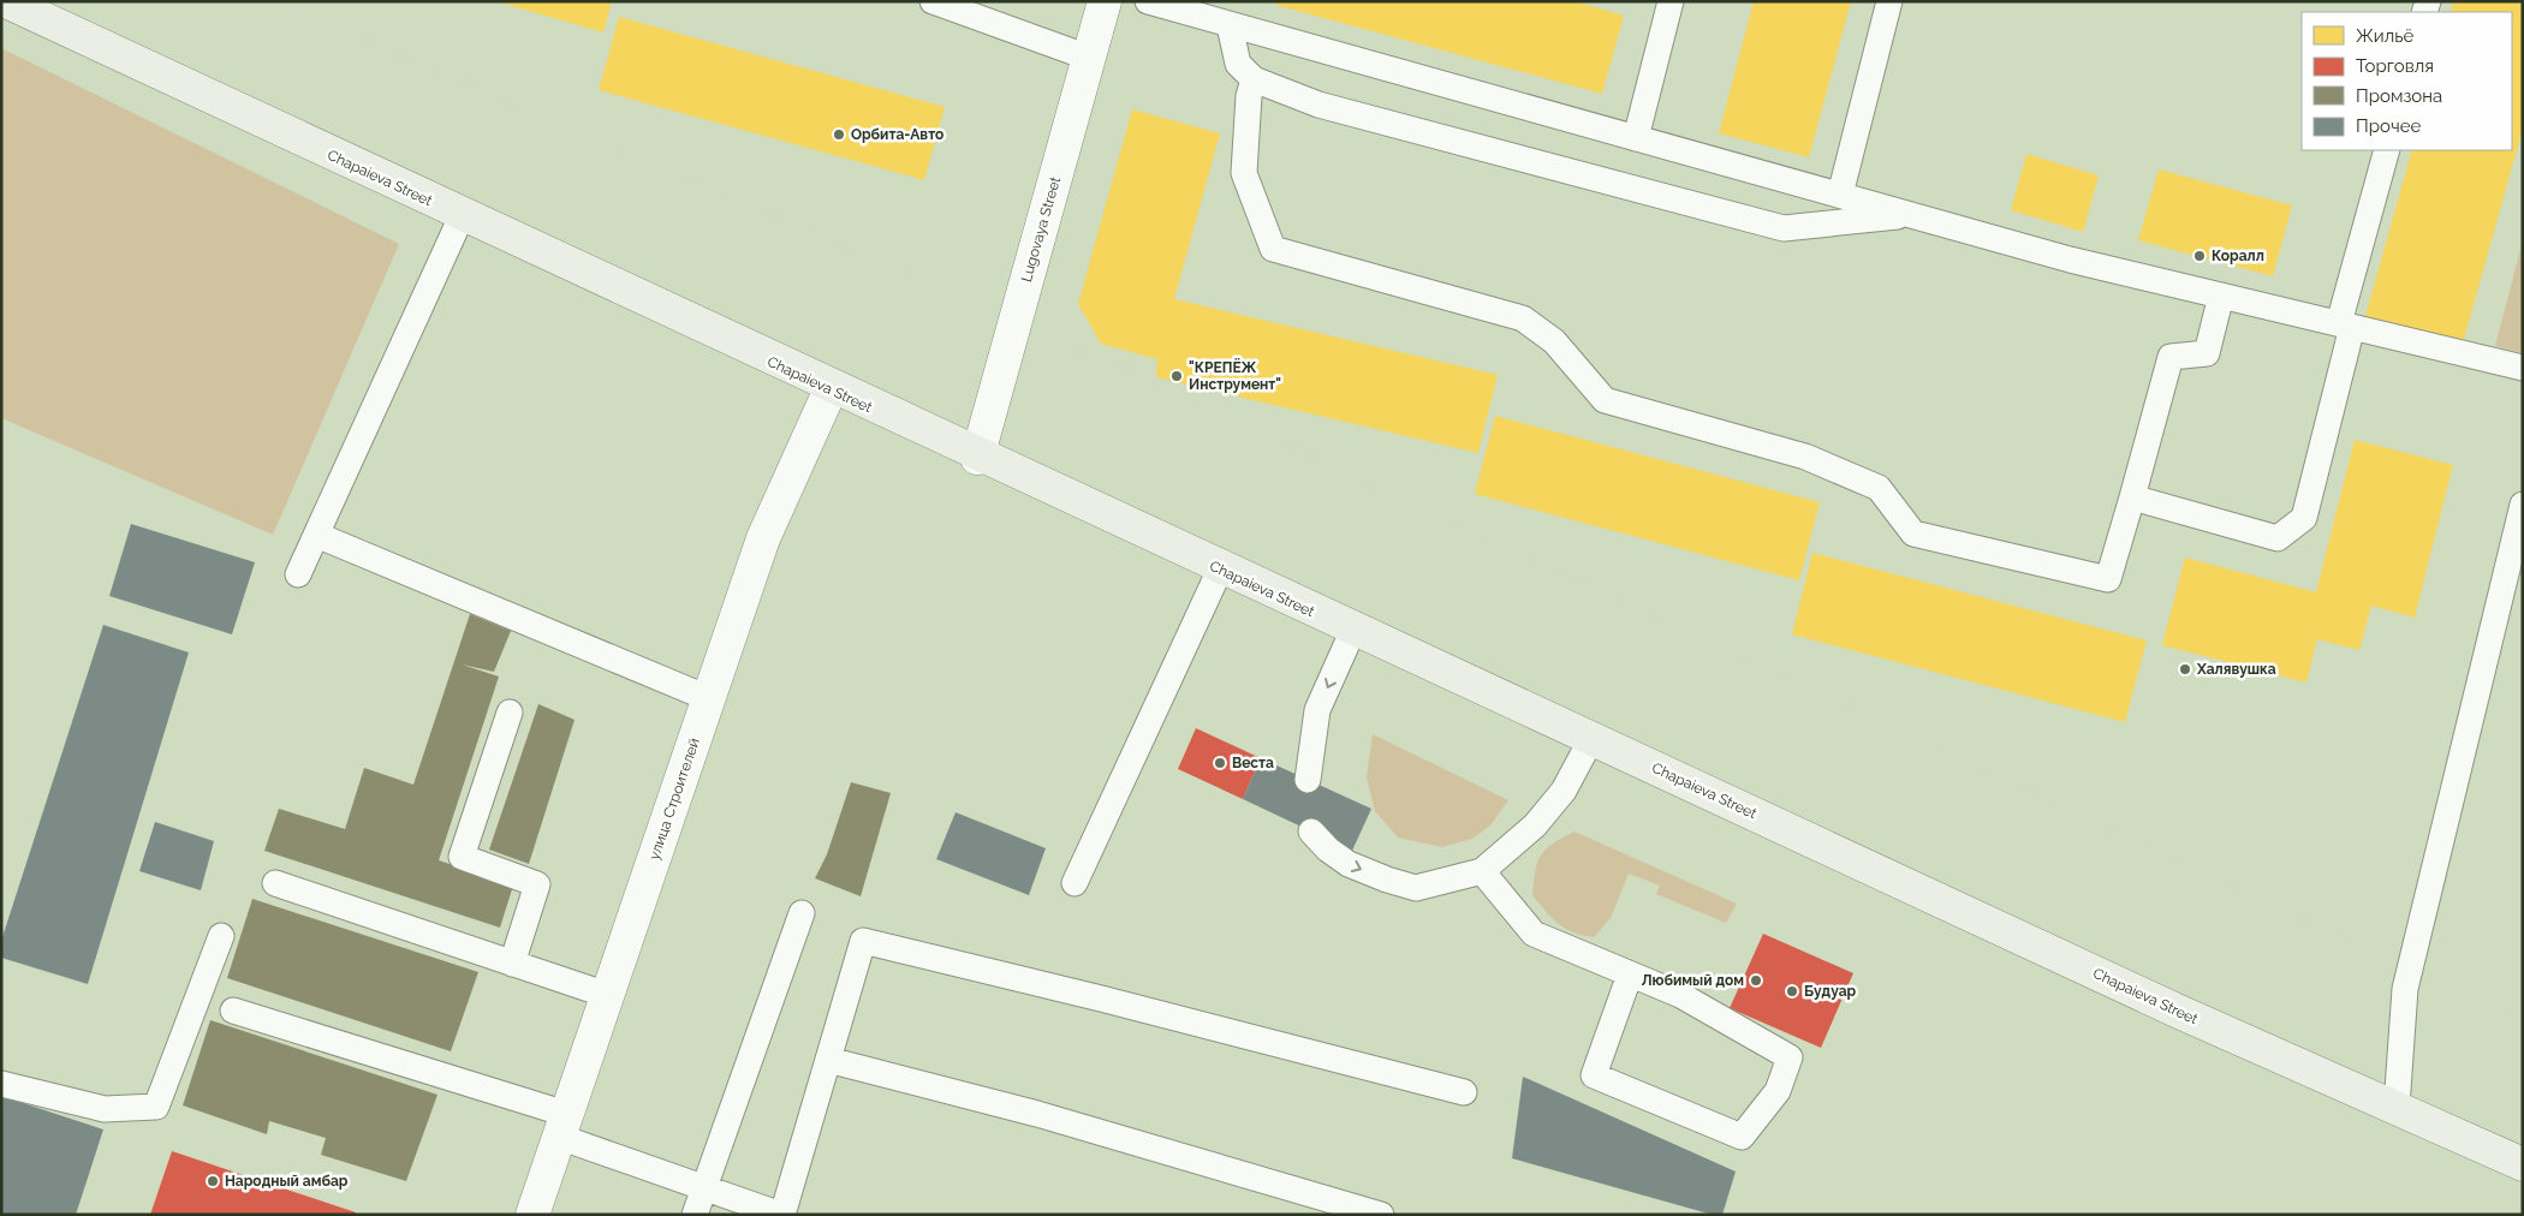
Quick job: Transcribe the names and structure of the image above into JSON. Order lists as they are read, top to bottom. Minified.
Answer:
{"streets":{"main road":["Chapaieva Street"],"street":["Lugovaya Street","улица Строителей"]},"crossings":[["Chapaieva Street","Lugovaya Street"],["Chapaieva Street","улица Строителей"]],"places":["Орбита-Авто","Коралл","\"КРЕПЁЖ Инструмент\"","Халявушка","Веста","Любимый дом","Будуар","Народный амбар"],"legend":["Жильё","Торговля","Промзона","Прочее"]}
